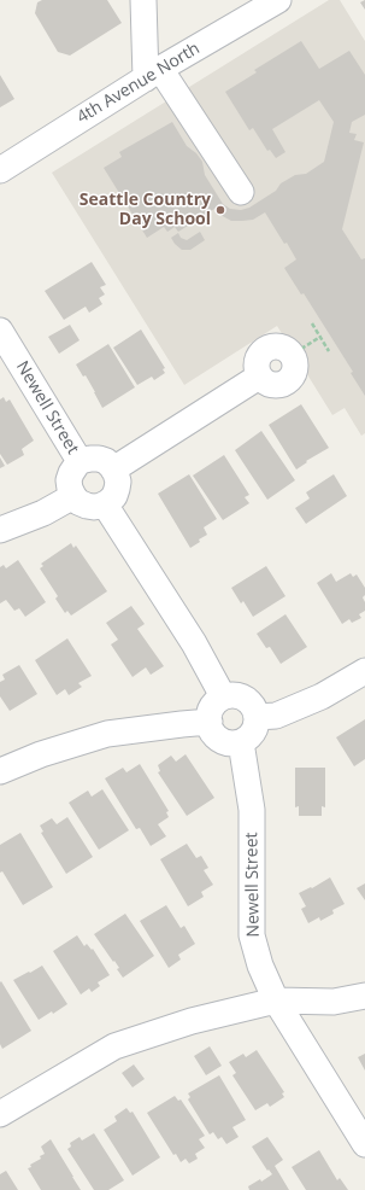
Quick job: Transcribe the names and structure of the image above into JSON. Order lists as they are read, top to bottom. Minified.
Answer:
{"streets":{"street":["4th Avenue North","Newell Street"]},"places":["Seattle Country Day School"]}
